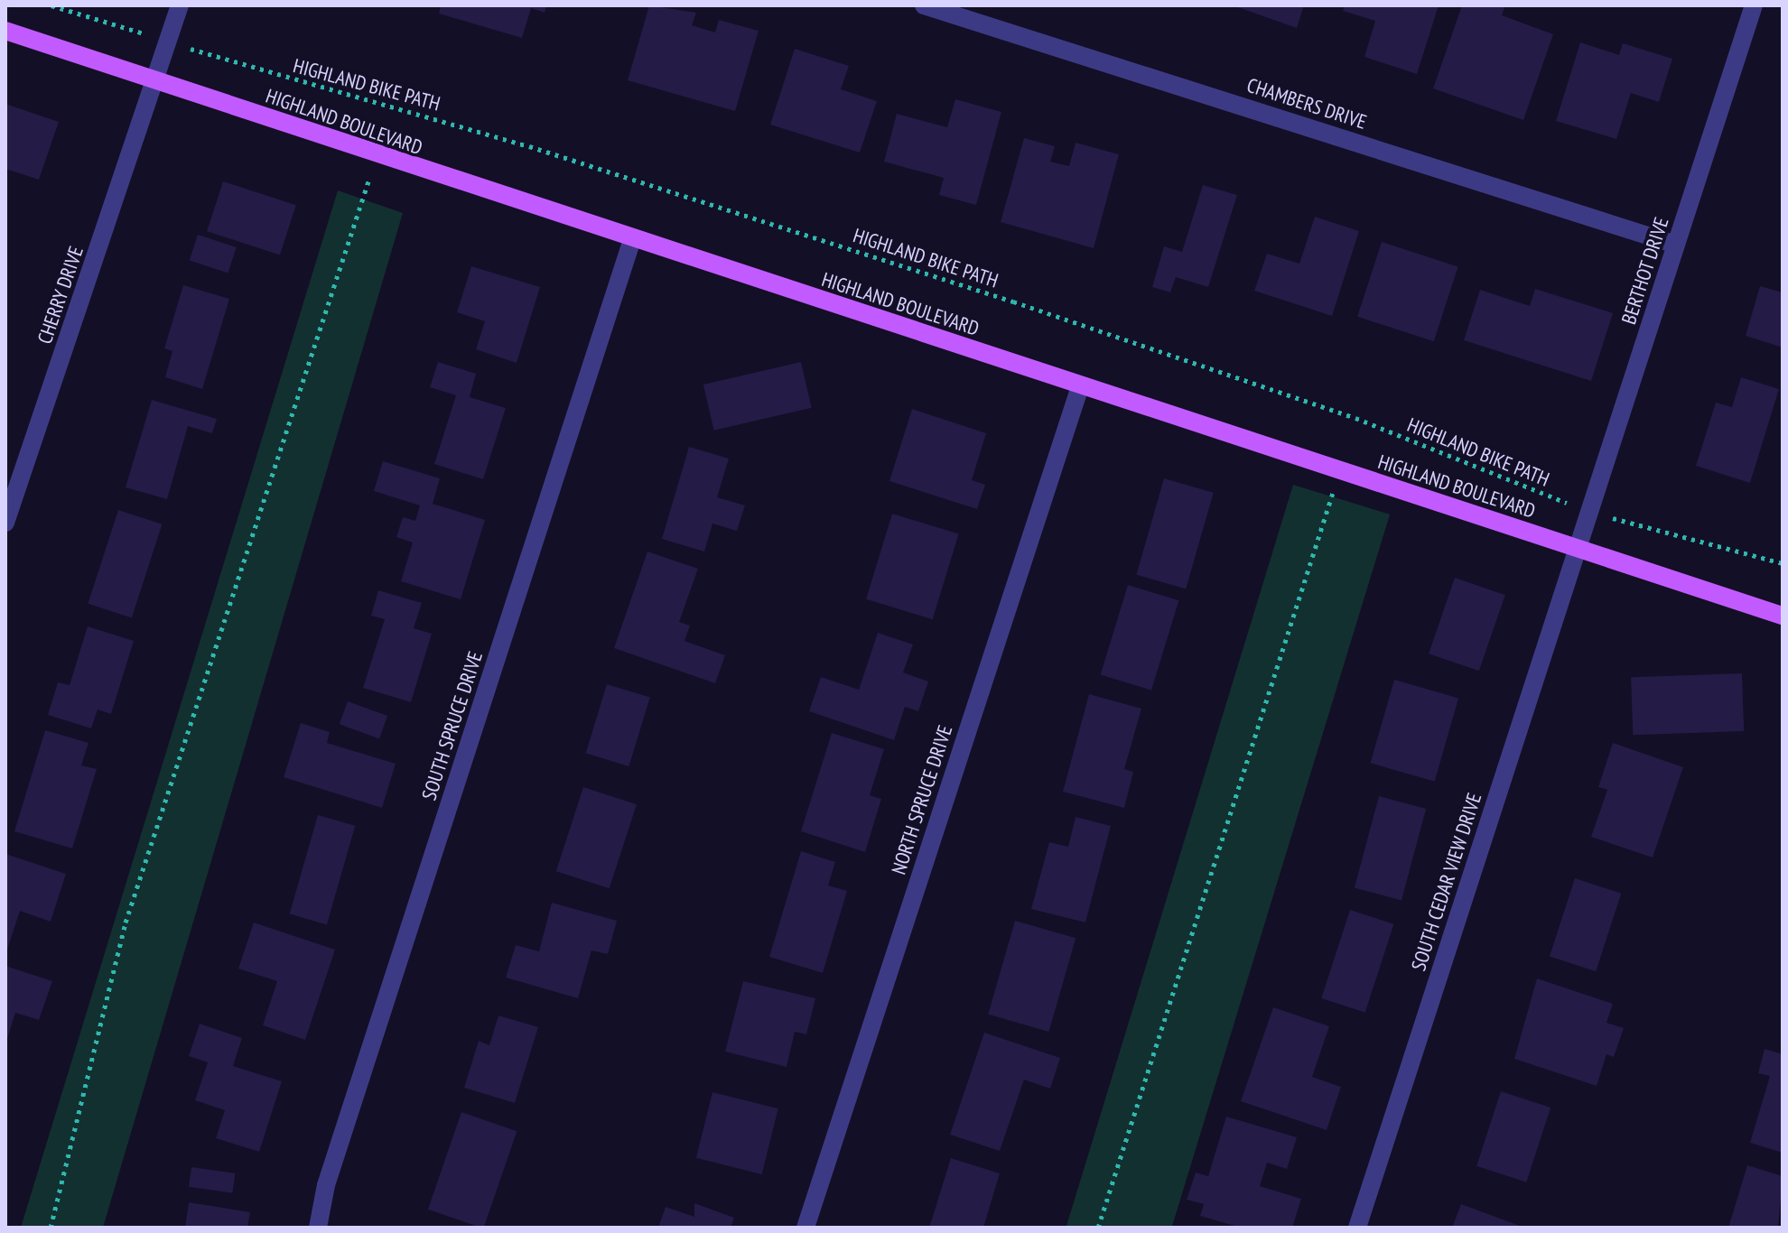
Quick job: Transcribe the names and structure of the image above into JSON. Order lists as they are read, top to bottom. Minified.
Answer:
{"streets":{"main road":["HIGHLAND BOULEVARD"],"street":["CHAMBERS DRIVE","BERTHOT DRIVE","CHERRY DRIVE","SOUTH SPRUCE DRIVE","NORTH SPRUCE DRIVE","SOUTH CEDAR VIEW DRIVE"],"path":["HIGHLAND BIKE PATH"]},"crossings":[["HIGHLAND BIKE PATH","BERTHOT DRIVE"],["HIGHLAND BIKE PATH","CHERRY DRIVE"],["CHAMBERS DRIVE","BERTHOT DRIVE"],["HIGHLAND BOULEVARD","BERTHOT DRIVE"],["HIGHLAND BOULEVARD","CHERRY DRIVE"],["HIGHLAND BOULEVARD","SOUTH SPRUCE DRIVE"],["HIGHLAND BOULEVARD","NORTH SPRUCE DRIVE"],["HIGHLAND BOULEVARD","SOUTH CEDAR VIEW DRIVE"],["BERTHOT DRIVE","SOUTH CEDAR VIEW DRIVE"]]}
